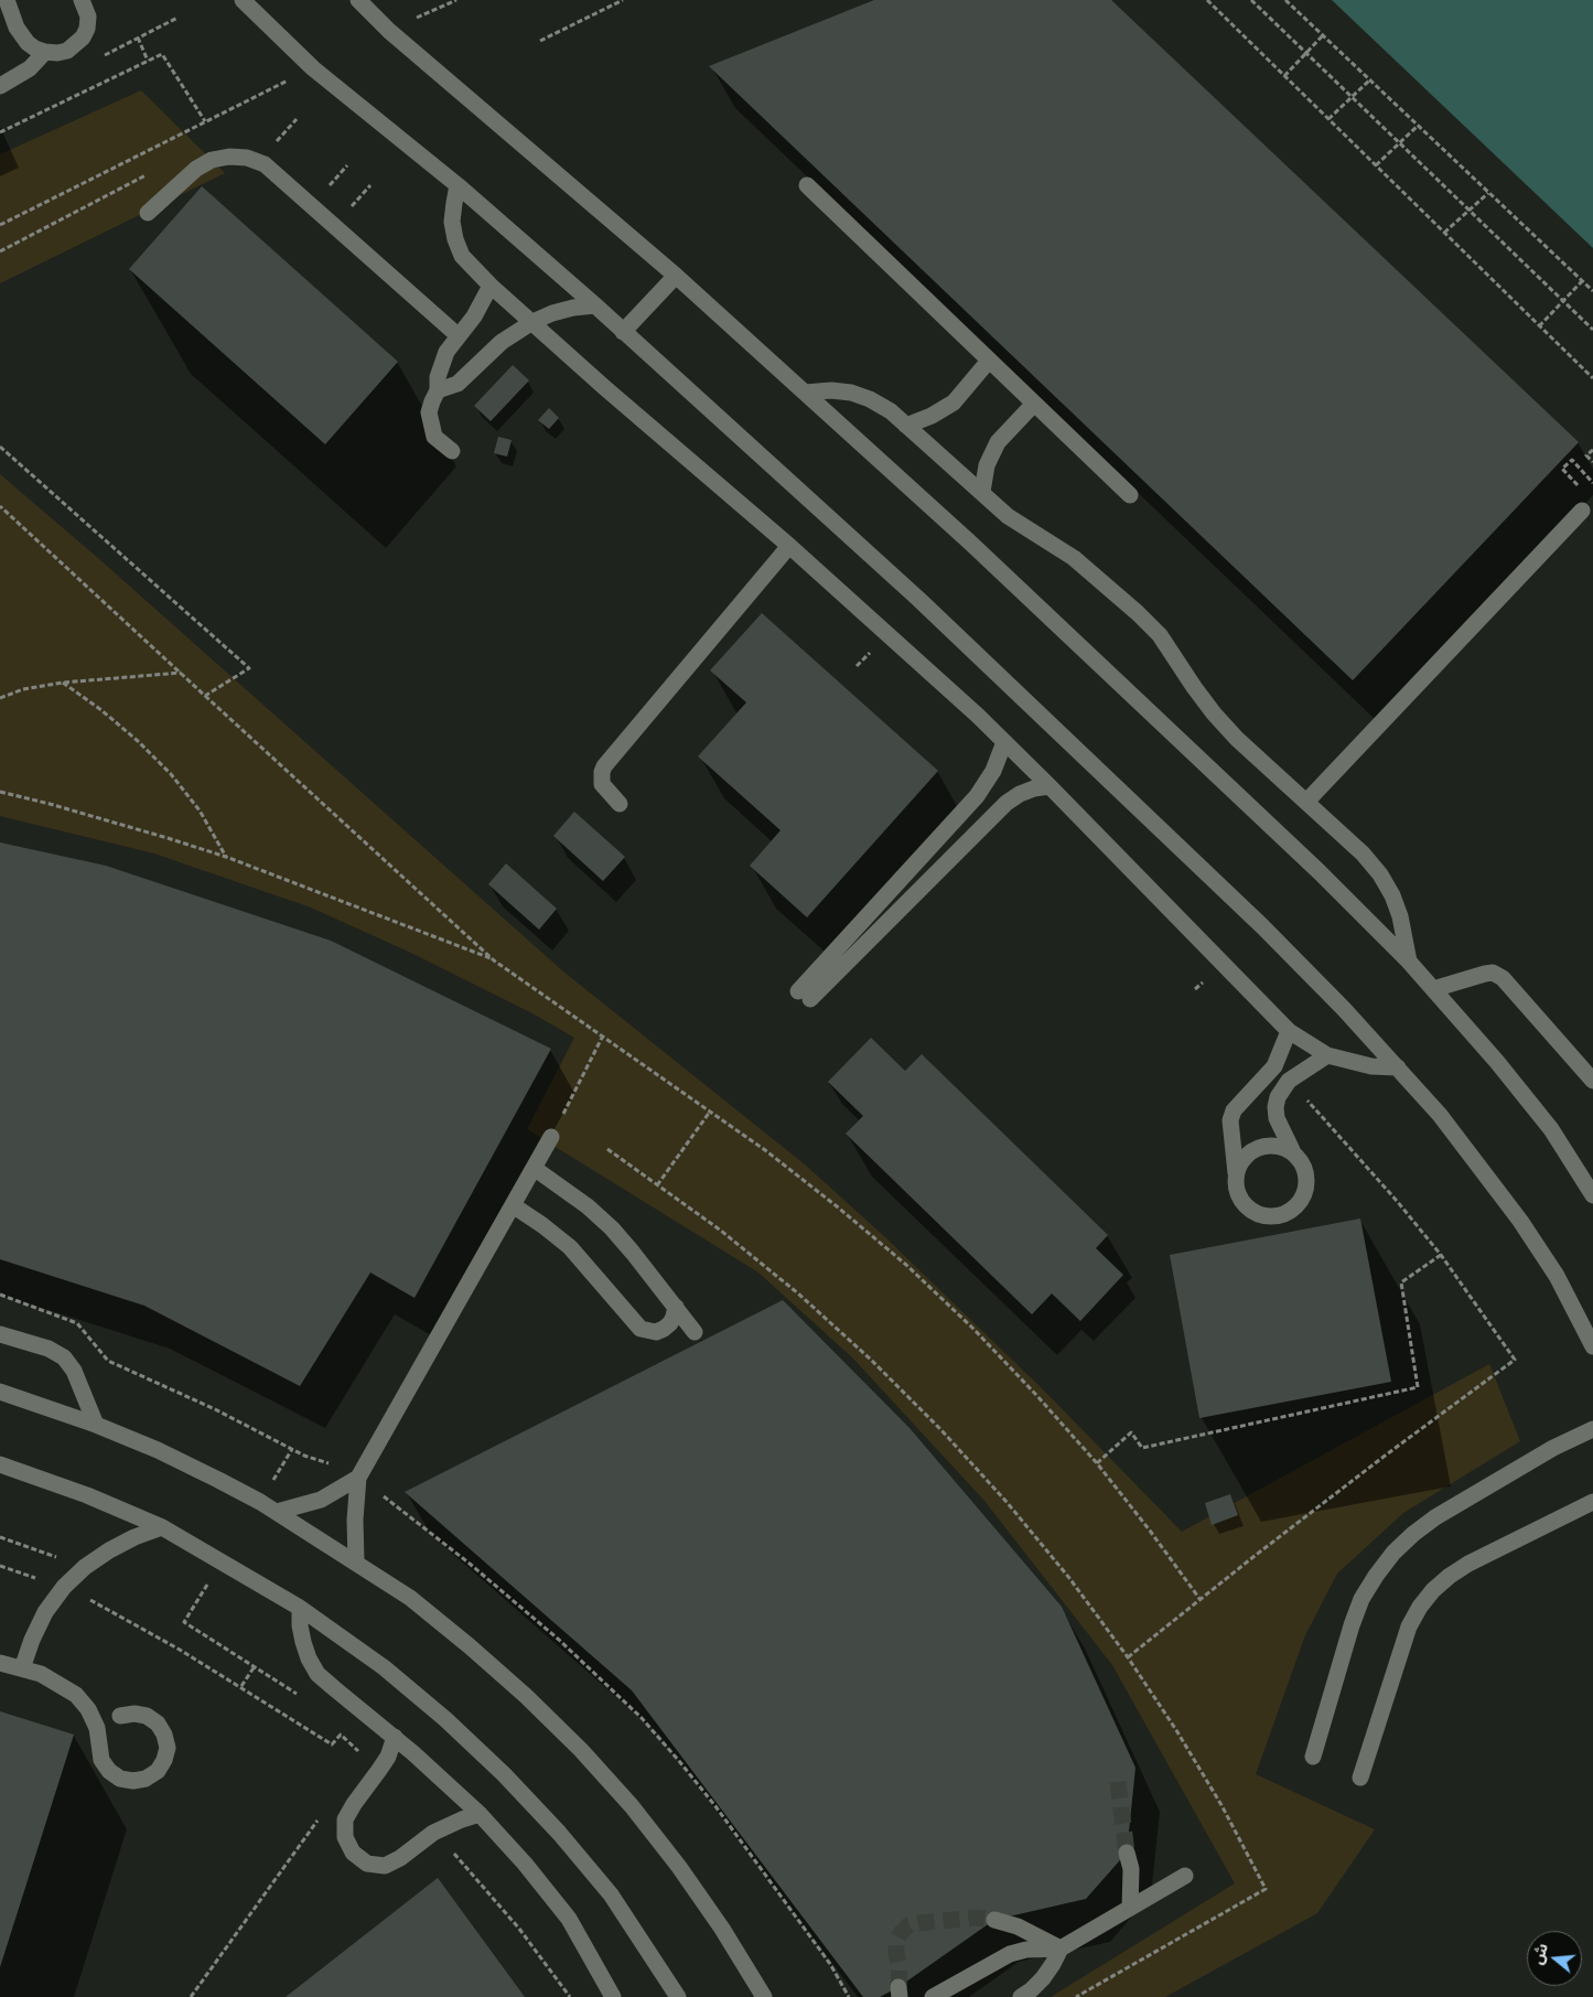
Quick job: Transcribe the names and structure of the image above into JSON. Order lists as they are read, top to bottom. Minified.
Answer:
{"north":"left"}
